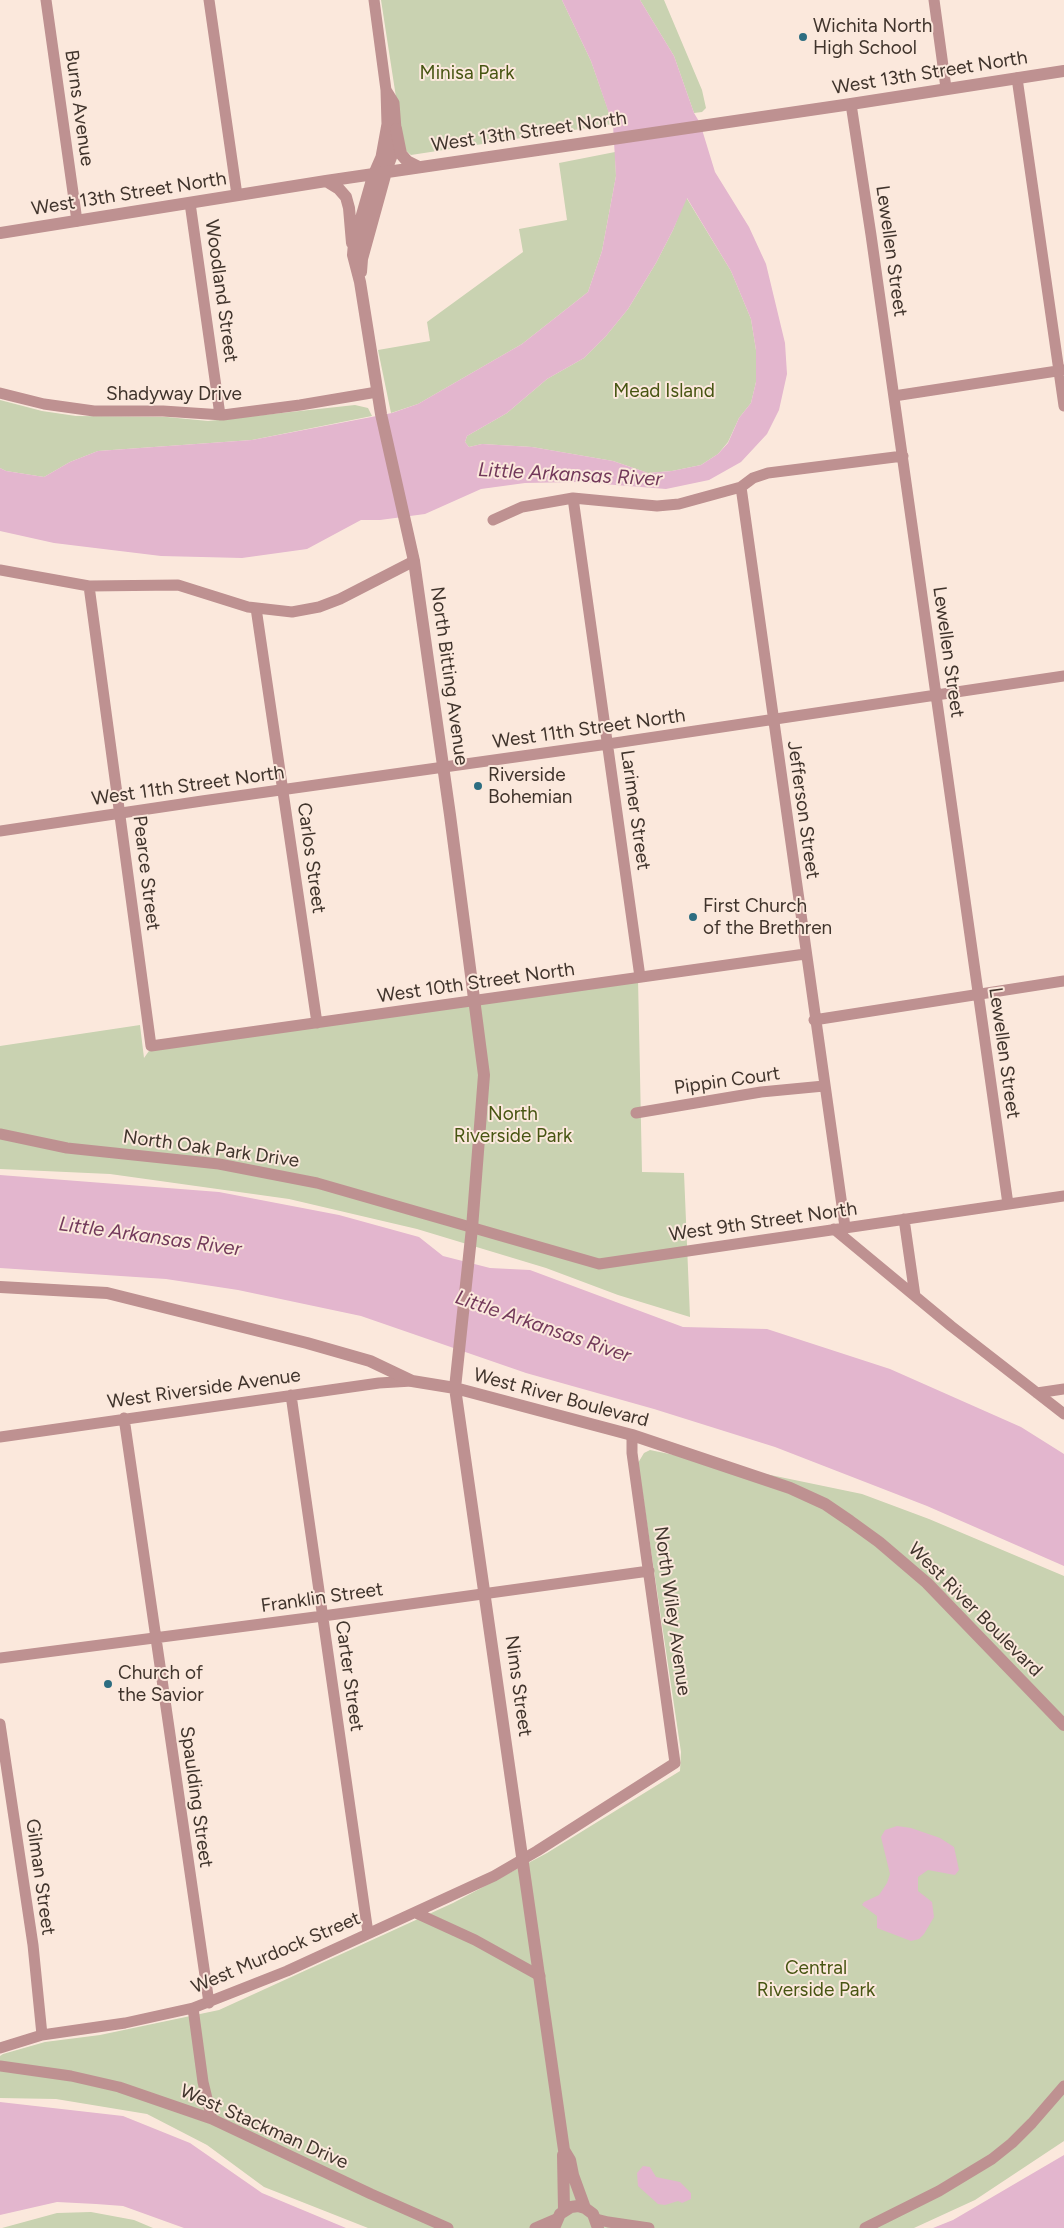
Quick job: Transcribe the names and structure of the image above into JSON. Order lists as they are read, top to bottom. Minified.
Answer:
{"streets":{"street":["West 13th Street North","Burns Avenue","Lewellen Street","Woodland Street","Shadyway Drive","North Bitting Avenue","West 11th Street North","Larimer Street","Jefferson Street","Carlos Street","Pearce Street","West 10th Street North","Pippin Court","North Oak Park Drive","West 9th Street North","West Riverside Avenue","West River Boulevard","Franklin Street","North Wiley Avenue","Carter Street","Nims Street","Spaulding Street","Gilman Street","West Murdock Street","West Stackman Drive"]},"crossings":[["West 13th Street North","Burns Avenue"],["West 13th Street North","Lewellen Street"],["West 13th Street North","Woodland Street"],["West 13th Street North","North Bitting Avenue"],["Lewellen Street","West 11th Street North"],["Lewellen Street","West 9th Street North"],["Woodland Street","Shadyway Drive"],["Shadyway Drive","North Bitting Avenue"],["North Bitting Avenue","West 11th Street North"],["North Bitting Avenue","West 10th Street North"],["North Bitting Avenue","North Oak Park Drive"],["North Bitting Avenue","West 9th Street North"],["North Bitting Avenue","Nims Street"],["West 11th Street North","Larimer Street"],["West 11th Street North","Jefferson Street"],["West 11th Street North","Carlos Street"],["West 11th Street North","Pearce Street"],["Larimer Street","West 10th Street North"],["Jefferson Street","West 10th Street North"],["Jefferson Street","Pippin Court"],["Jefferson Street","West 9th Street North"],["Carlos Street","West 10th Street North"],["Pearce Street","West 10th Street North"],["North Oak Park Drive","West 9th Street North"],["North Oak Park Drive","Nims Street"],["West 9th Street North","Nims Street"],["West Riverside Avenue","West River Boulevard"],["West Riverside Avenue","Carter Street"],["West Riverside Avenue","Spaulding Street"],["West River Boulevard","North Wiley Avenue"],["West River Boulevard","Nims Street"],["Franklin Street","North Wiley Avenue"],["Franklin Street","Carter Street"],["Franklin Street","Nims Street"],["Franklin Street","Spaulding Street"],["North Wiley Avenue","West Murdock Street"],["Carter Street","West Murdock Street"],["Nims Street","West Murdock Street"],["Spaulding Street","West Murdock Street"],["Gilman Street","West Murdock Street"]],"water":["Little Arkansas River"],"parks":["Minisa Park","Mead Island","North Riverside Park","Central Riverside Park"],"places":["Wichita North High School","Riverside Bohemian","First Church of the Brethren","Church of the Savior"]}
